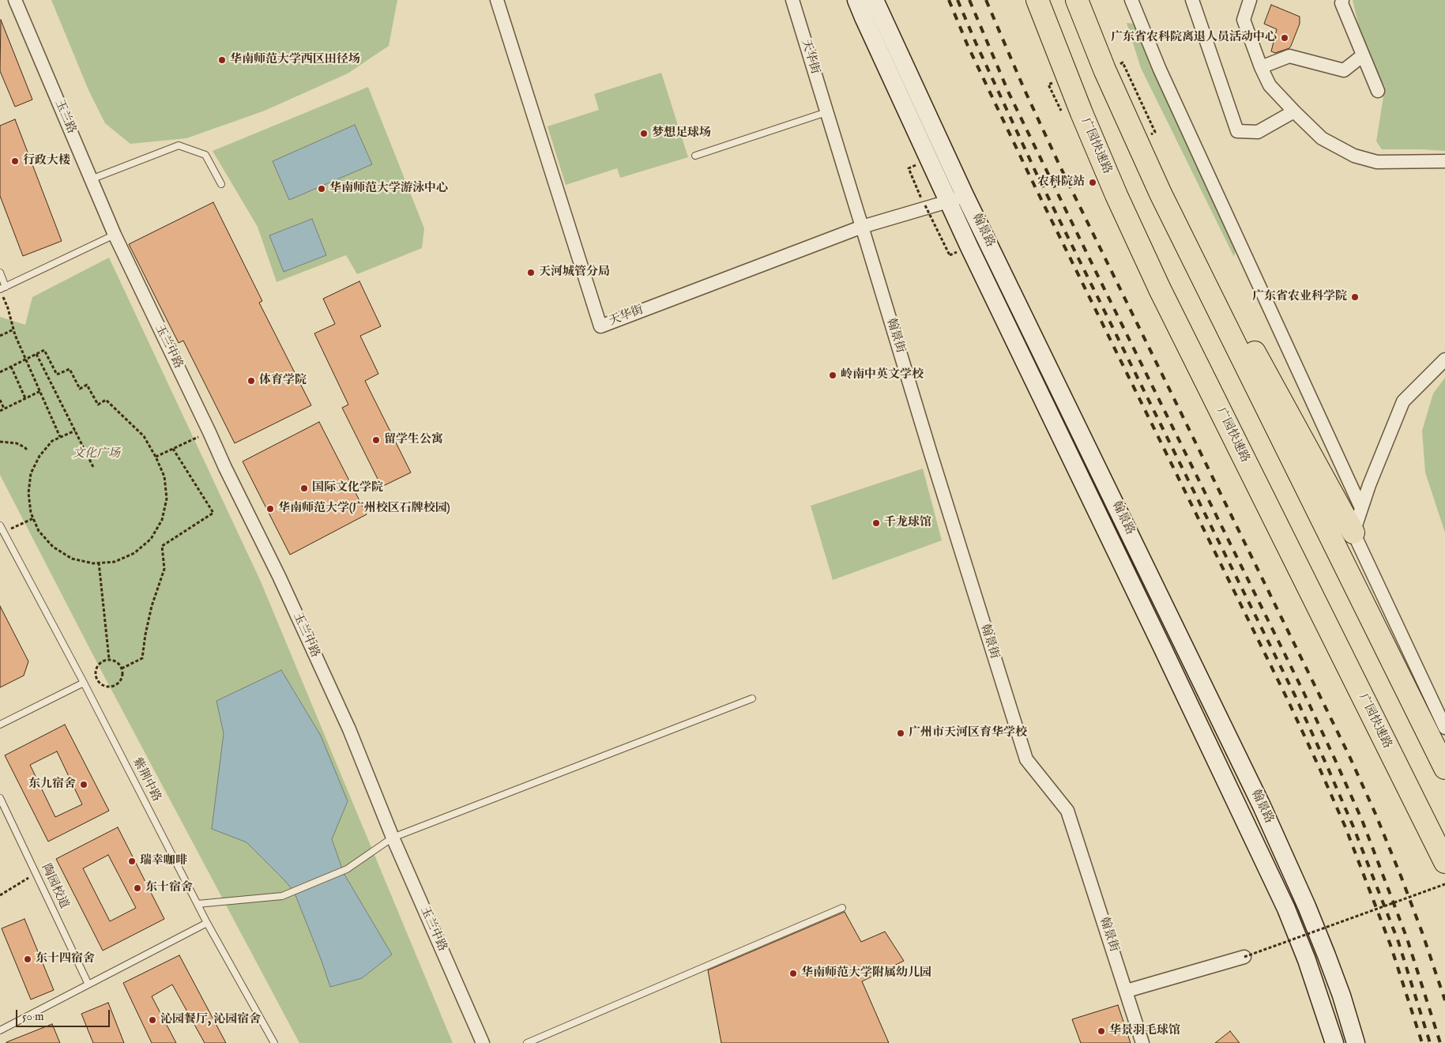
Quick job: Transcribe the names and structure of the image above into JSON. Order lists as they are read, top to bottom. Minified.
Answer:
{"streets":{"highway":["广园快速路"],"street":["天华街","玉兰路","翰景路","翰景街","玉兰中路"],"lane":["紫荆中路","陶园校道"]},"crossings":[["天华街","翰景路"],["天华街","翰景街"],["玉兰路","玉兰中路"]],"parks":["文化广场"],"places":["广东省农科院离退人员活动中心","华南师范大学西区田径场","梦想足球场","行政大楼","农科院站","华南师范大学游泳中心","天河城管分局","广东省农业科学院","岭南中英文学校","体育学院","留学生公寓","国际文化学院","华南师范大学(广州校区石牌校园)","千龙球馆","广州市天河区育华学校","东九宿舍","瑞幸咖啡","东十宿舍","东十四宿舍","华南师范大学附属幼儿园","沁园餐厅, 沁园宿舍","华景羽毛球馆"],"scale_bar":"50 m"}
